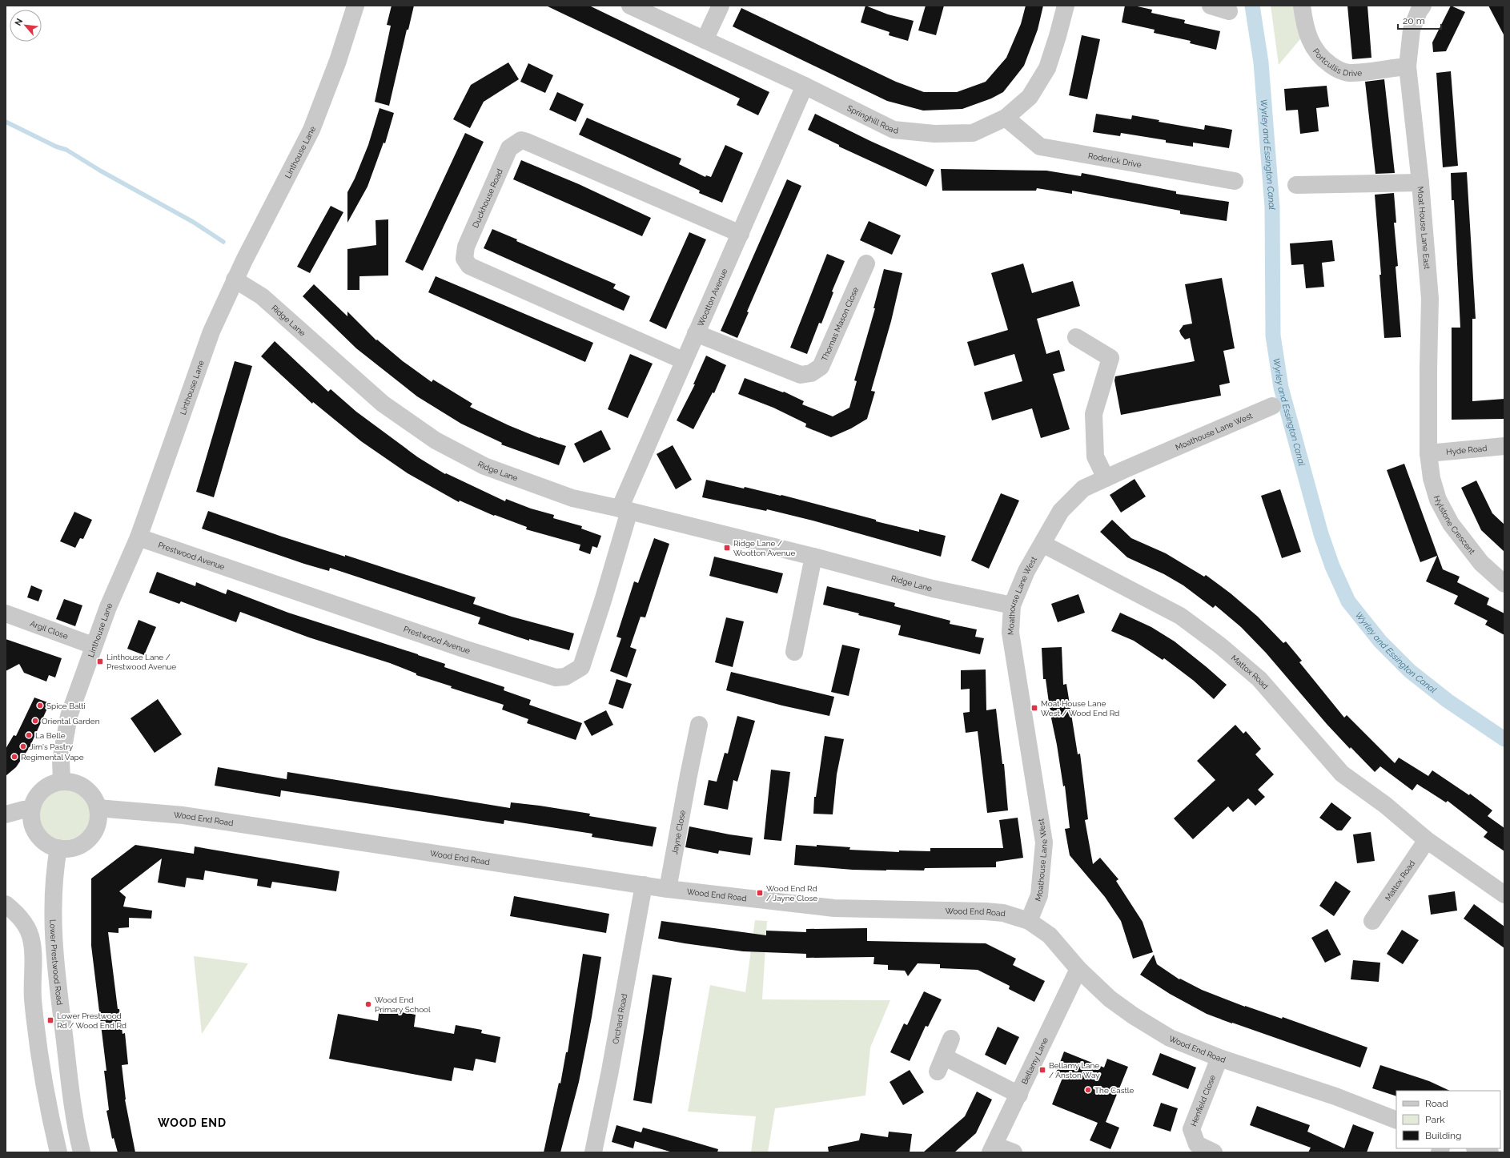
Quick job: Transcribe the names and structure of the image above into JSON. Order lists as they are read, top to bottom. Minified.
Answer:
{"streets":{"street":["Portcullis Drive","Springhill Road","Linthouse Lane","Roderick Drive","Duckhouse Road","Moat House Lane East","Wootton Avenue","Ridge Lane","Thomas Mason Close","Moathouse Lane West","Hyde Road","Hylstone Crescent","Prestwood Avenue","Argil Close","Mattox Road","Wood End Road","Jayne Close","Lower Prestwood Road","Orchard Road","Bellamy Lane","Henfield Close"]},"crossings":[["Portcullis Drive","Moat House Lane East"],["Springhill Road","Roderick Drive"],["Springhill Road","Wootton Avenue"],["Linthouse Lane","Ridge Lane"],["Linthouse Lane","Prestwood Avenue"],["Linthouse Lane","Argil Close"],["Linthouse Lane","Wood End Road"],["Linthouse Lane","Lower Prestwood Road"],["Duckhouse Road","Wootton Avenue"],["Moat House Lane East","Hyde Road"],["Moat House Lane East","Hylstone Crescent"],["Wootton Avenue","Ridge Lane"],["Wootton Avenue","Thomas Mason Close"],["Wootton Avenue","Prestwood Avenue"],["Ridge Lane","Moathouse Lane West"],["Ridge Lane","Prestwood Avenue"],["Moathouse Lane West","Mattox Road"],["Moathouse Lane West","Wood End Road"],["Hyde Road","Hylstone Crescent"],["Wood End Road","Jayne Close"],["Wood End Road","Lower Prestwood Road"],["Wood End Road","Orchard Road"],["Wood End Road","Bellamy Lane"],["Wood End Road","Henfield Close"]],"districts":["WOOD END"],"water":["Wyrley and Essington Canal"],"places":{"transit":["Ridge Lane / Wootton Avenue","Linthouse Lane / Prestwood Avenue","Moat House Lane West / Wood End Rd","Wood End Rd / Jayne Close","Lower Prestwood Rd / Wood End Rd","Bellamy Lane / Anston Way"],"other":["Spice Balti","Oriental Garden","La Belle","Jim's Pastry","Regimental Vape","Wood End Primary School","The Castle"]},"legend":["Road","Park","Building"],"scale_bar":"20 m","north":"top left"}
